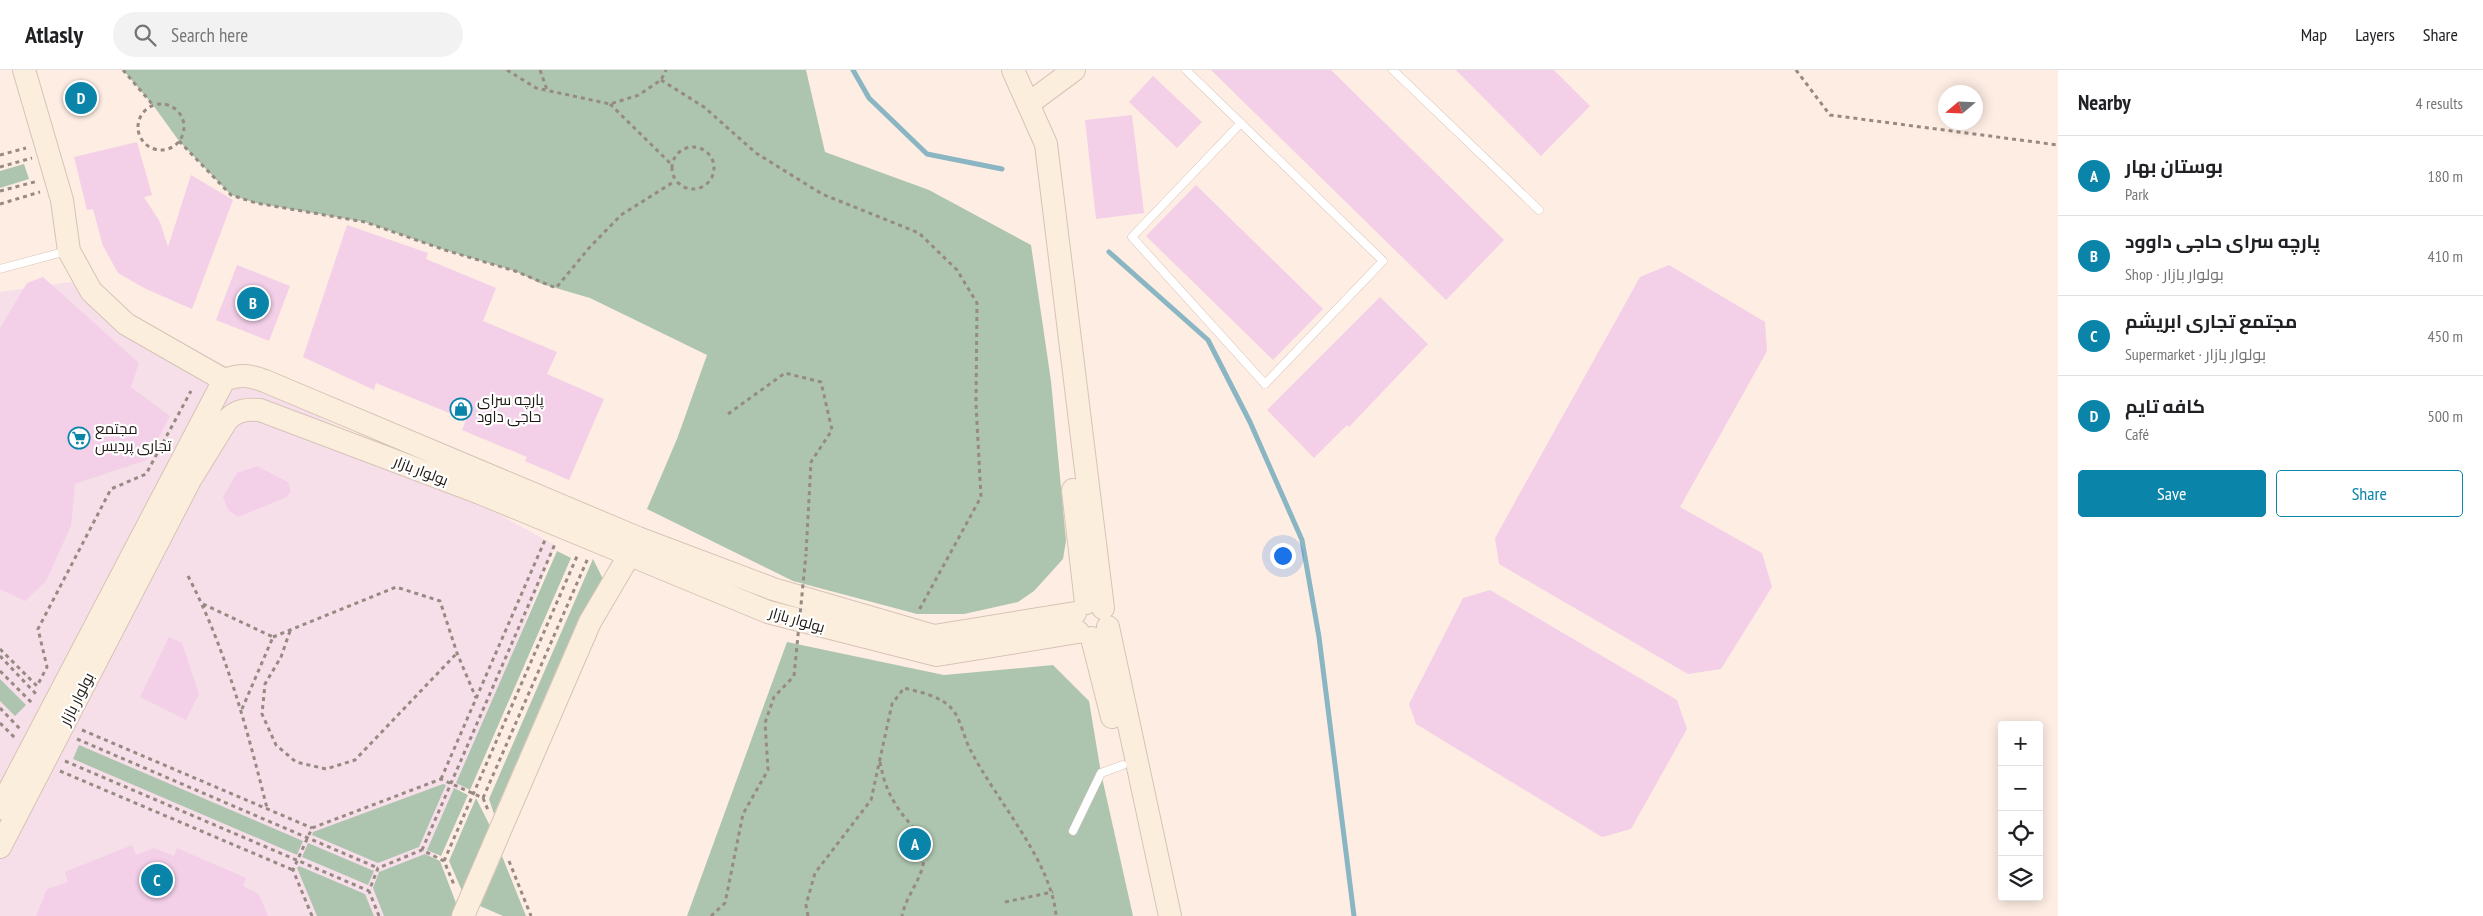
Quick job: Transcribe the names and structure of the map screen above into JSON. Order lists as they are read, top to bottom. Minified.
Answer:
{"streets":{"street":["بولوار بازار"]},"places":{"shop":["پارچه سرای حاجی داود"],"supermarket":["مجتمع تجاری پردیس"]},"north":"left","page":{"header":"Atlasly","search":"Search here","nav":["Map","Layers","Share"],"heading":["Nearby","4 results"],"pins":["D","B","A","C"],"list":[{"mark":"A","name":"بوستان بهار","note":"Park","value":"180 m"},{"mark":"B","name":"پارچه سرای حاجی داوود","note":"Shop · بولوار بازار","value":"410 m"},{"mark":"C","name":"مجتمع تجاری ابریشم","note":"Supermarket · بولوار بازار","value":"450 m"},{"mark":"D","name":"كافه تايم","note":"Café","value":"500 m"}],"buttons":["Save","Share"],"map_buttons":["+","−"]}}
